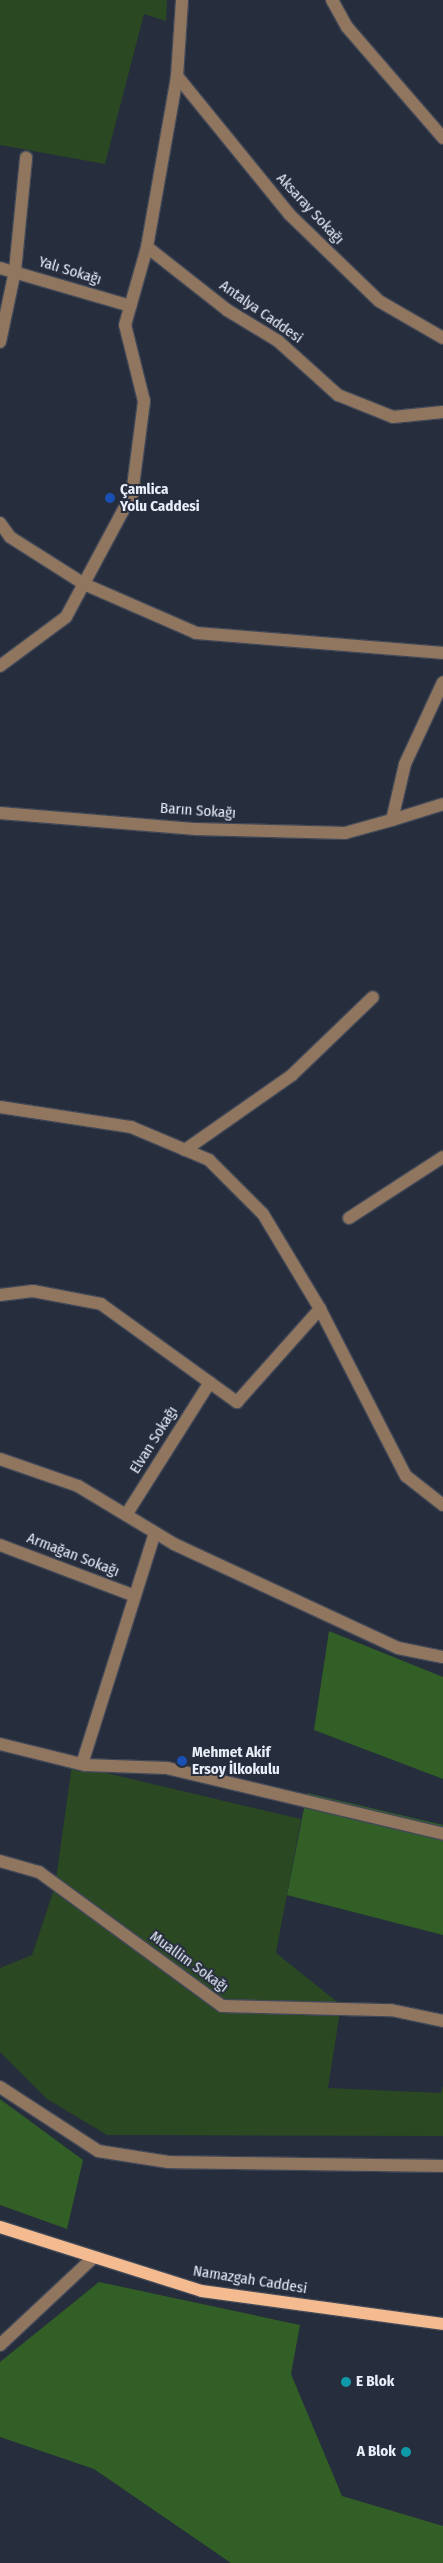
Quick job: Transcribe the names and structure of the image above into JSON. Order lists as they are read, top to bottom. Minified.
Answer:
{"streets":{"main road":["Namazgah Caddesi"],"street":["Aksaray Sokağı","Yalı Sokağı","Antalya Caddesi","Barın Sokağı","Elvan Sokağı","Armağan Sokağı","Muallim Sokağı"]},"places":["Çamlica Yolu Caddesi","Mehmet Akif Ersoy İlkokulu","E Blok","A Blok"]}
